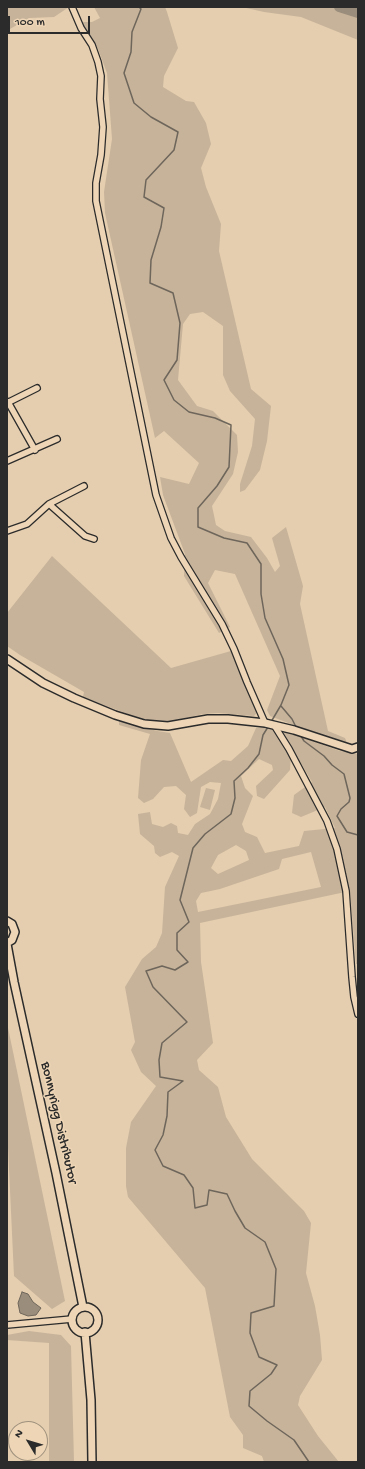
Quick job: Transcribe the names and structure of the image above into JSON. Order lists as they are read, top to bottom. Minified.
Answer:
{"streets":{"main road":["Bonnyrigg Distributor"]},"scale_bar":"100 m","north":"top left"}
